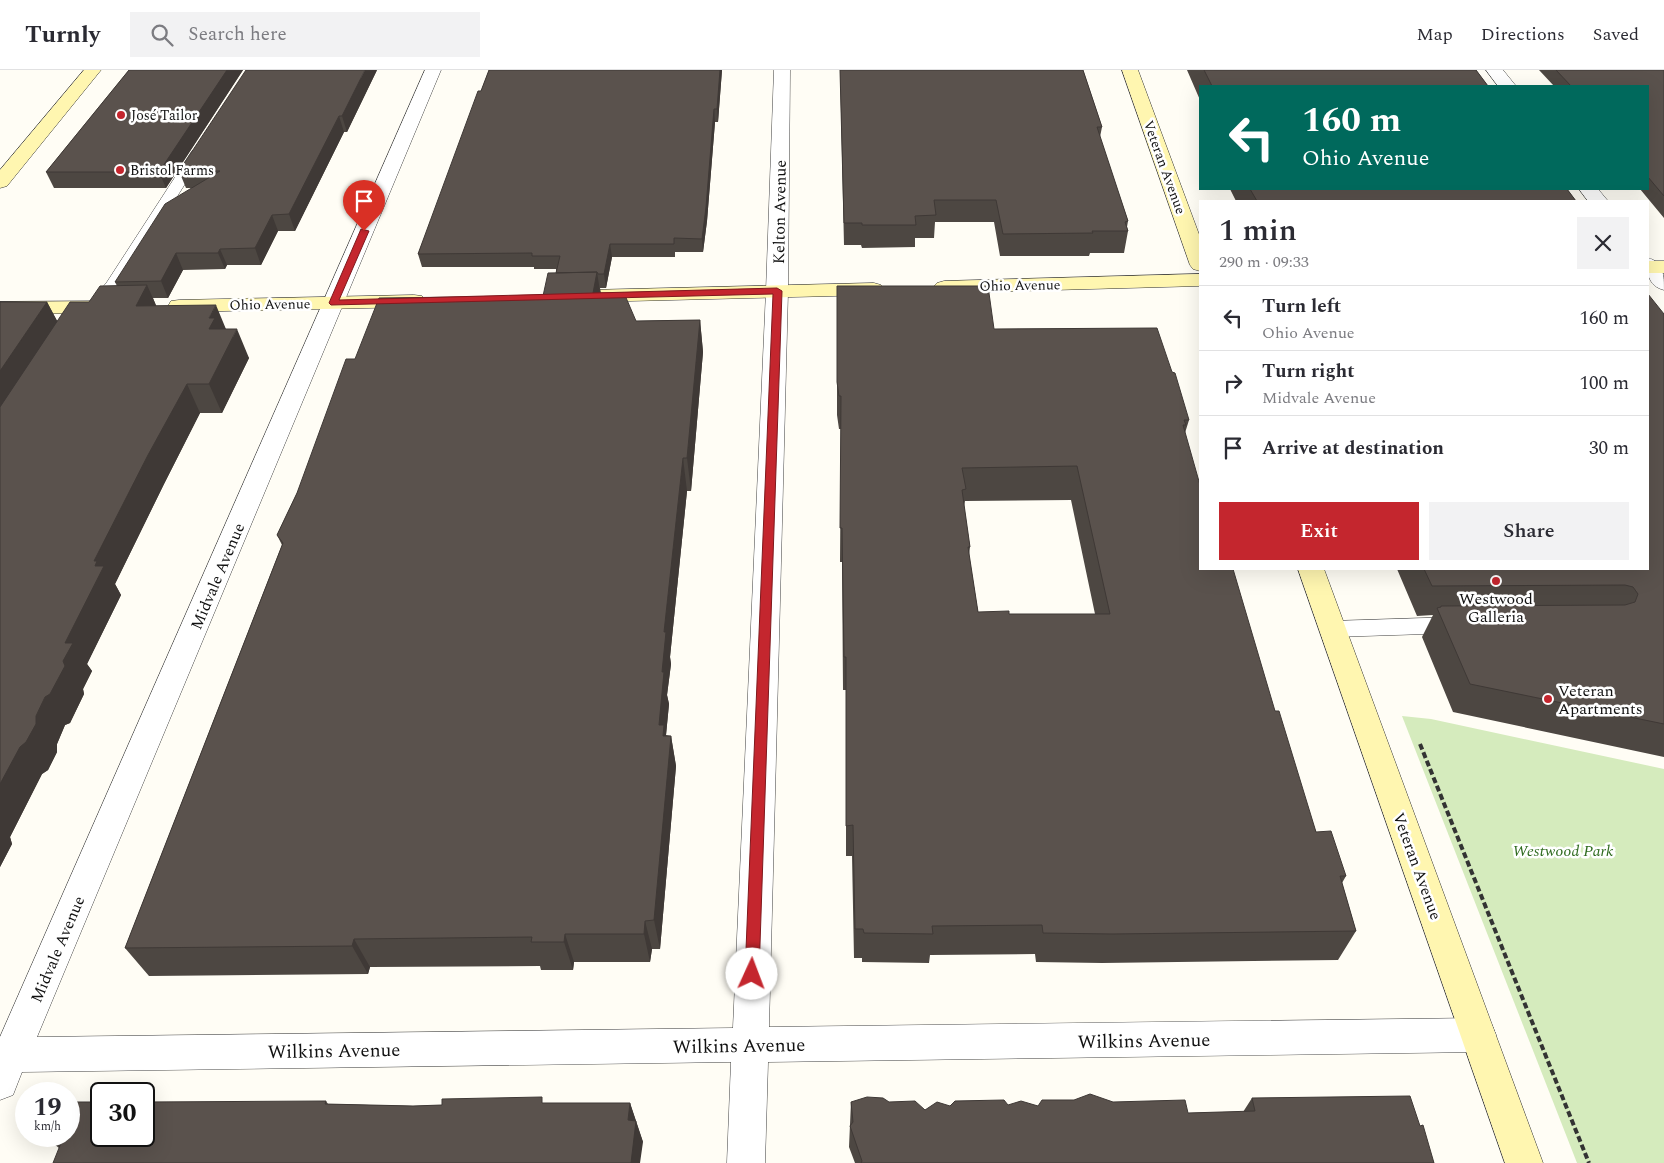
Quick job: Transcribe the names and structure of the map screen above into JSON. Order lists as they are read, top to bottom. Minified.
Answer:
{"streets":{"street":["Veteran Avenue","Kelton Avenue","Ohio Avenue","Midvale Avenue","Wilkins Avenue"]},"crossings":[["Veteran Avenue","Wilkins Avenue"],["Kelton Avenue","Wilkins Avenue"],["Ohio Avenue","Midvale Avenue"],["Midvale Avenue","Wilkins Avenue"]],"parks":["Westwood Park"],"places":["José Tailor","Bristol Farms","Westwood Galleria","Veteran Apartments"],"page":{"header":"Turnly","search":"Search here","nav":["Map","Directions","Saved"],"turn":["160 m","Ohio Avenue"],"heading":["1 min","290 m · 09:33"],"list":[{"name":"Turn left","note":"Ohio Avenue","value":"160 m"},{"name":"Turn right","note":"Midvale Avenue","value":"100 m"},{"name":"Arrive at destination","value":"30 m"}],"buttons":["Exit","Share"],"speed":"19 km/h","limit":"30"}}
